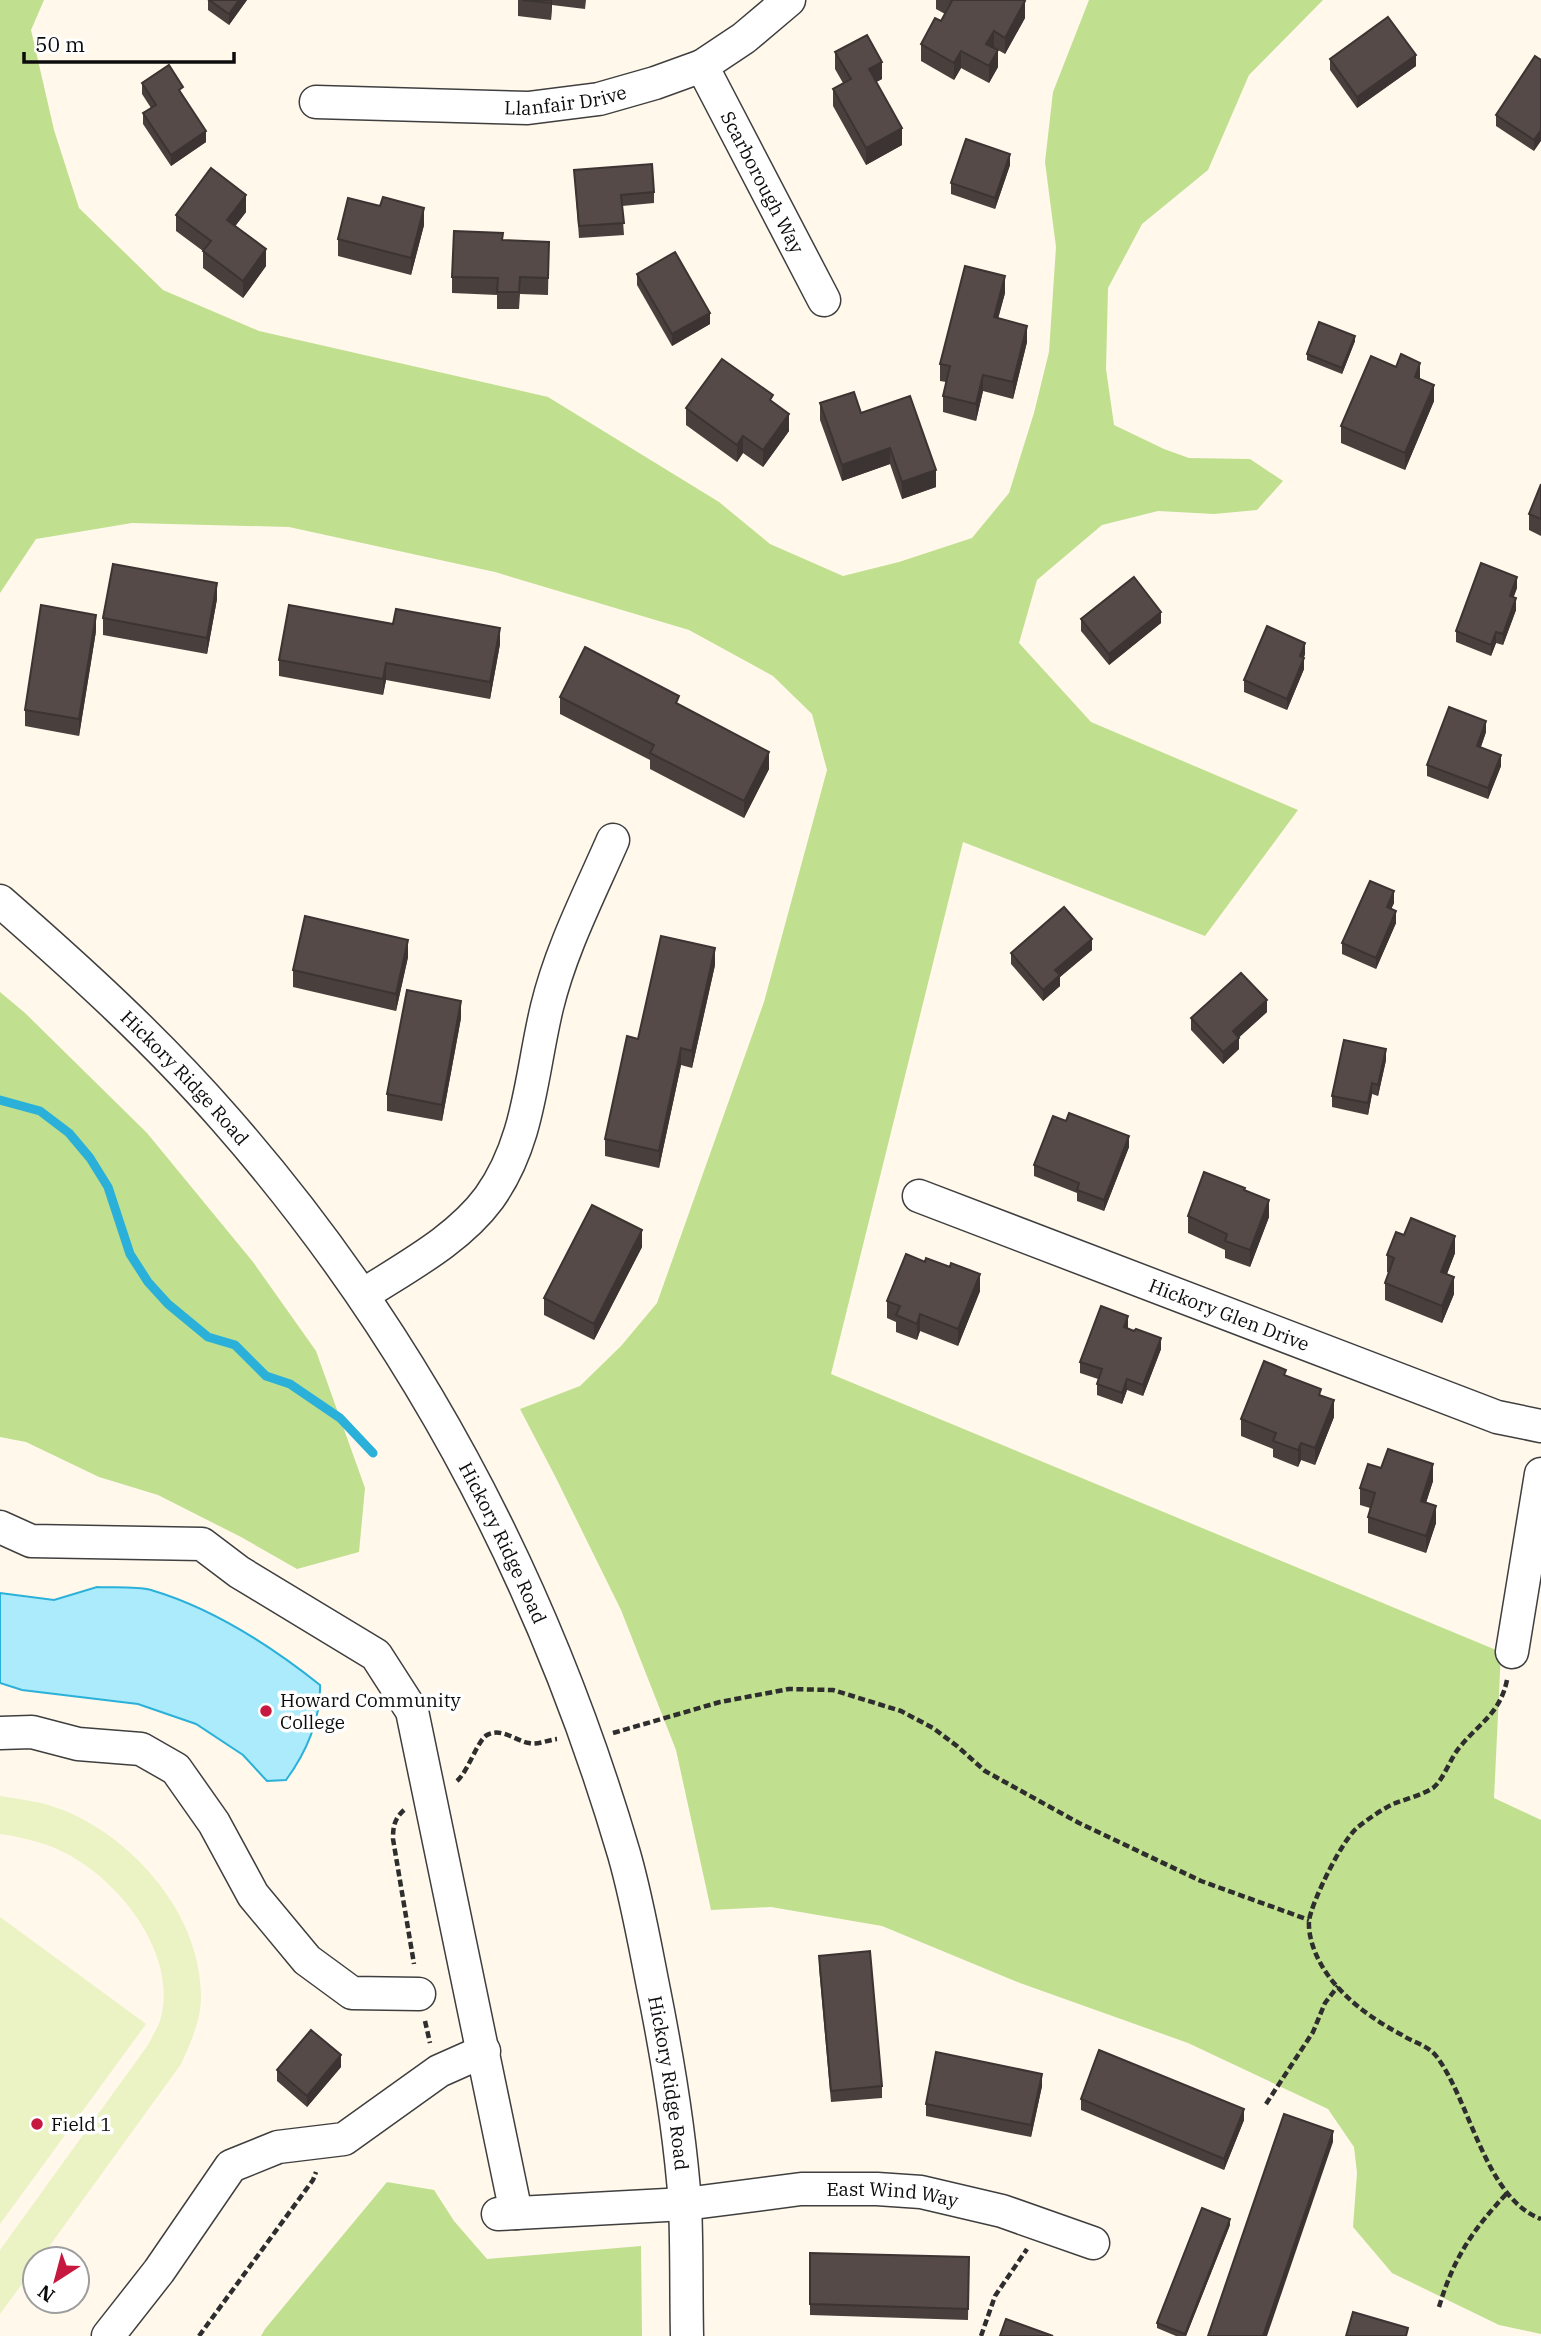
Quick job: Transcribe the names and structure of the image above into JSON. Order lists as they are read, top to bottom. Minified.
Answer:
{"streets":{"street":["Llanfair Drive","Scarborough Way","Hickory Ridge Road","Hickory Glen Drive","East Wind Way"]},"crossings":[["Llanfair Drive","Scarborough Way"],["Hickory Ridge Road","East Wind Way"]],"places":["Howard Community College","Field 1"],"scale_bar":"50 m","north":"bottom left"}
